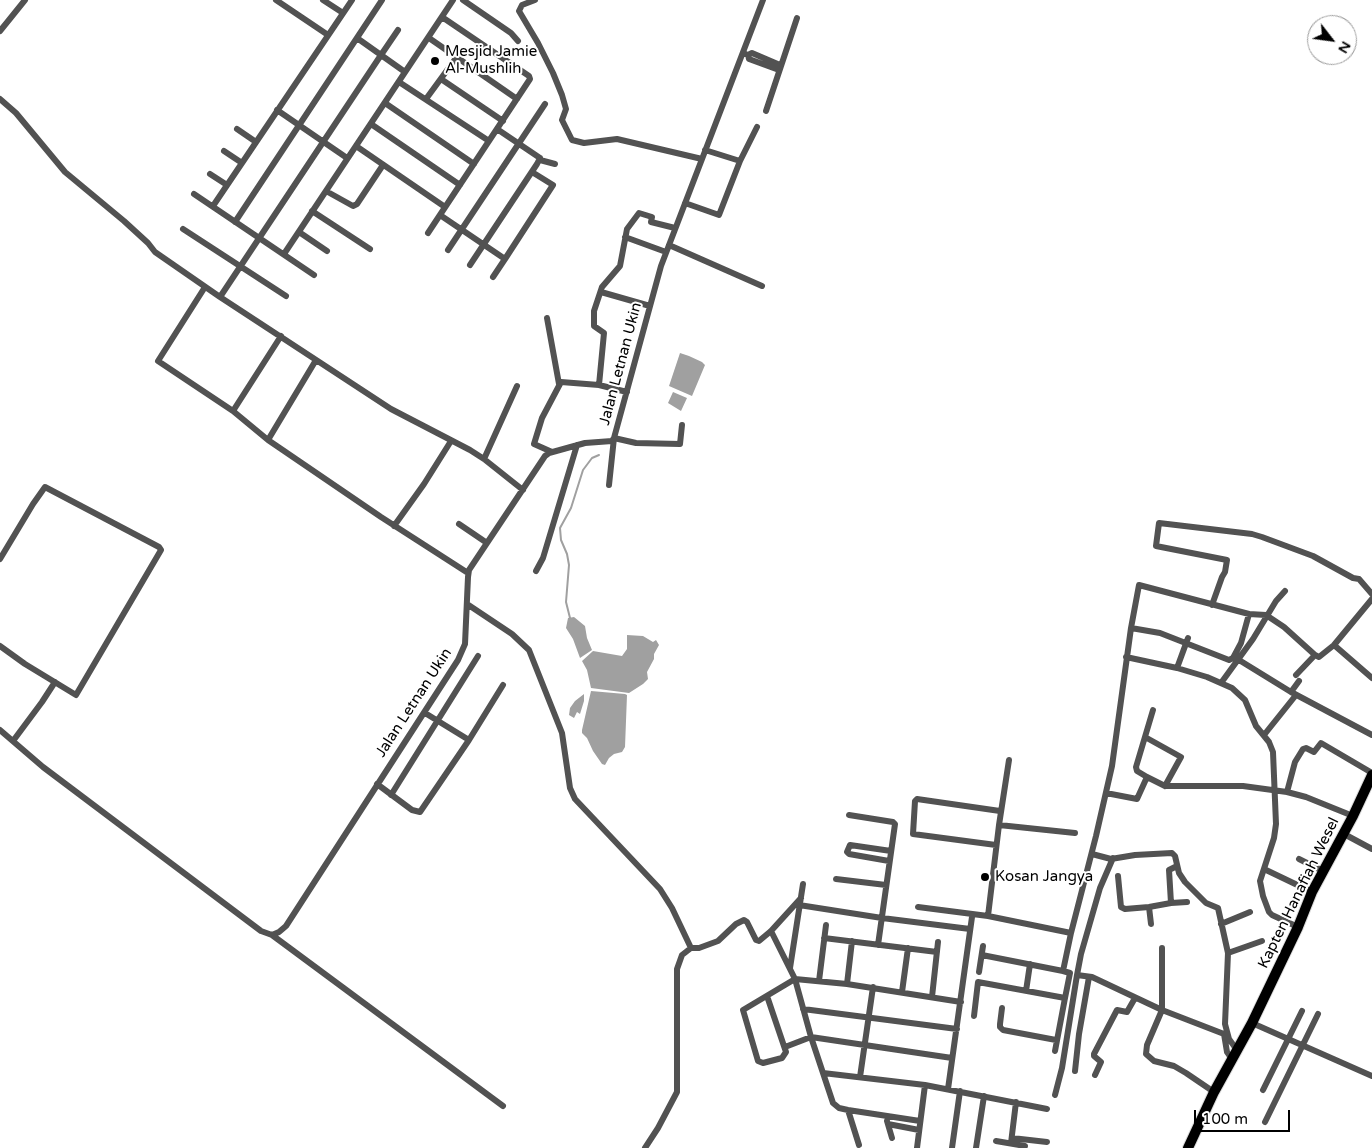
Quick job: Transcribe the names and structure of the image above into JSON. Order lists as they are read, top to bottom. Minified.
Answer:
{"streets":{"main road":["Kapten Hanafiah Wesel"],"street":["Jalan Letnan Ukin"]},"places":["Mesjid Jamie Al-Mushlih","Kosan Jangya"],"scale_bar":"100 m","north":"bottom right"}
